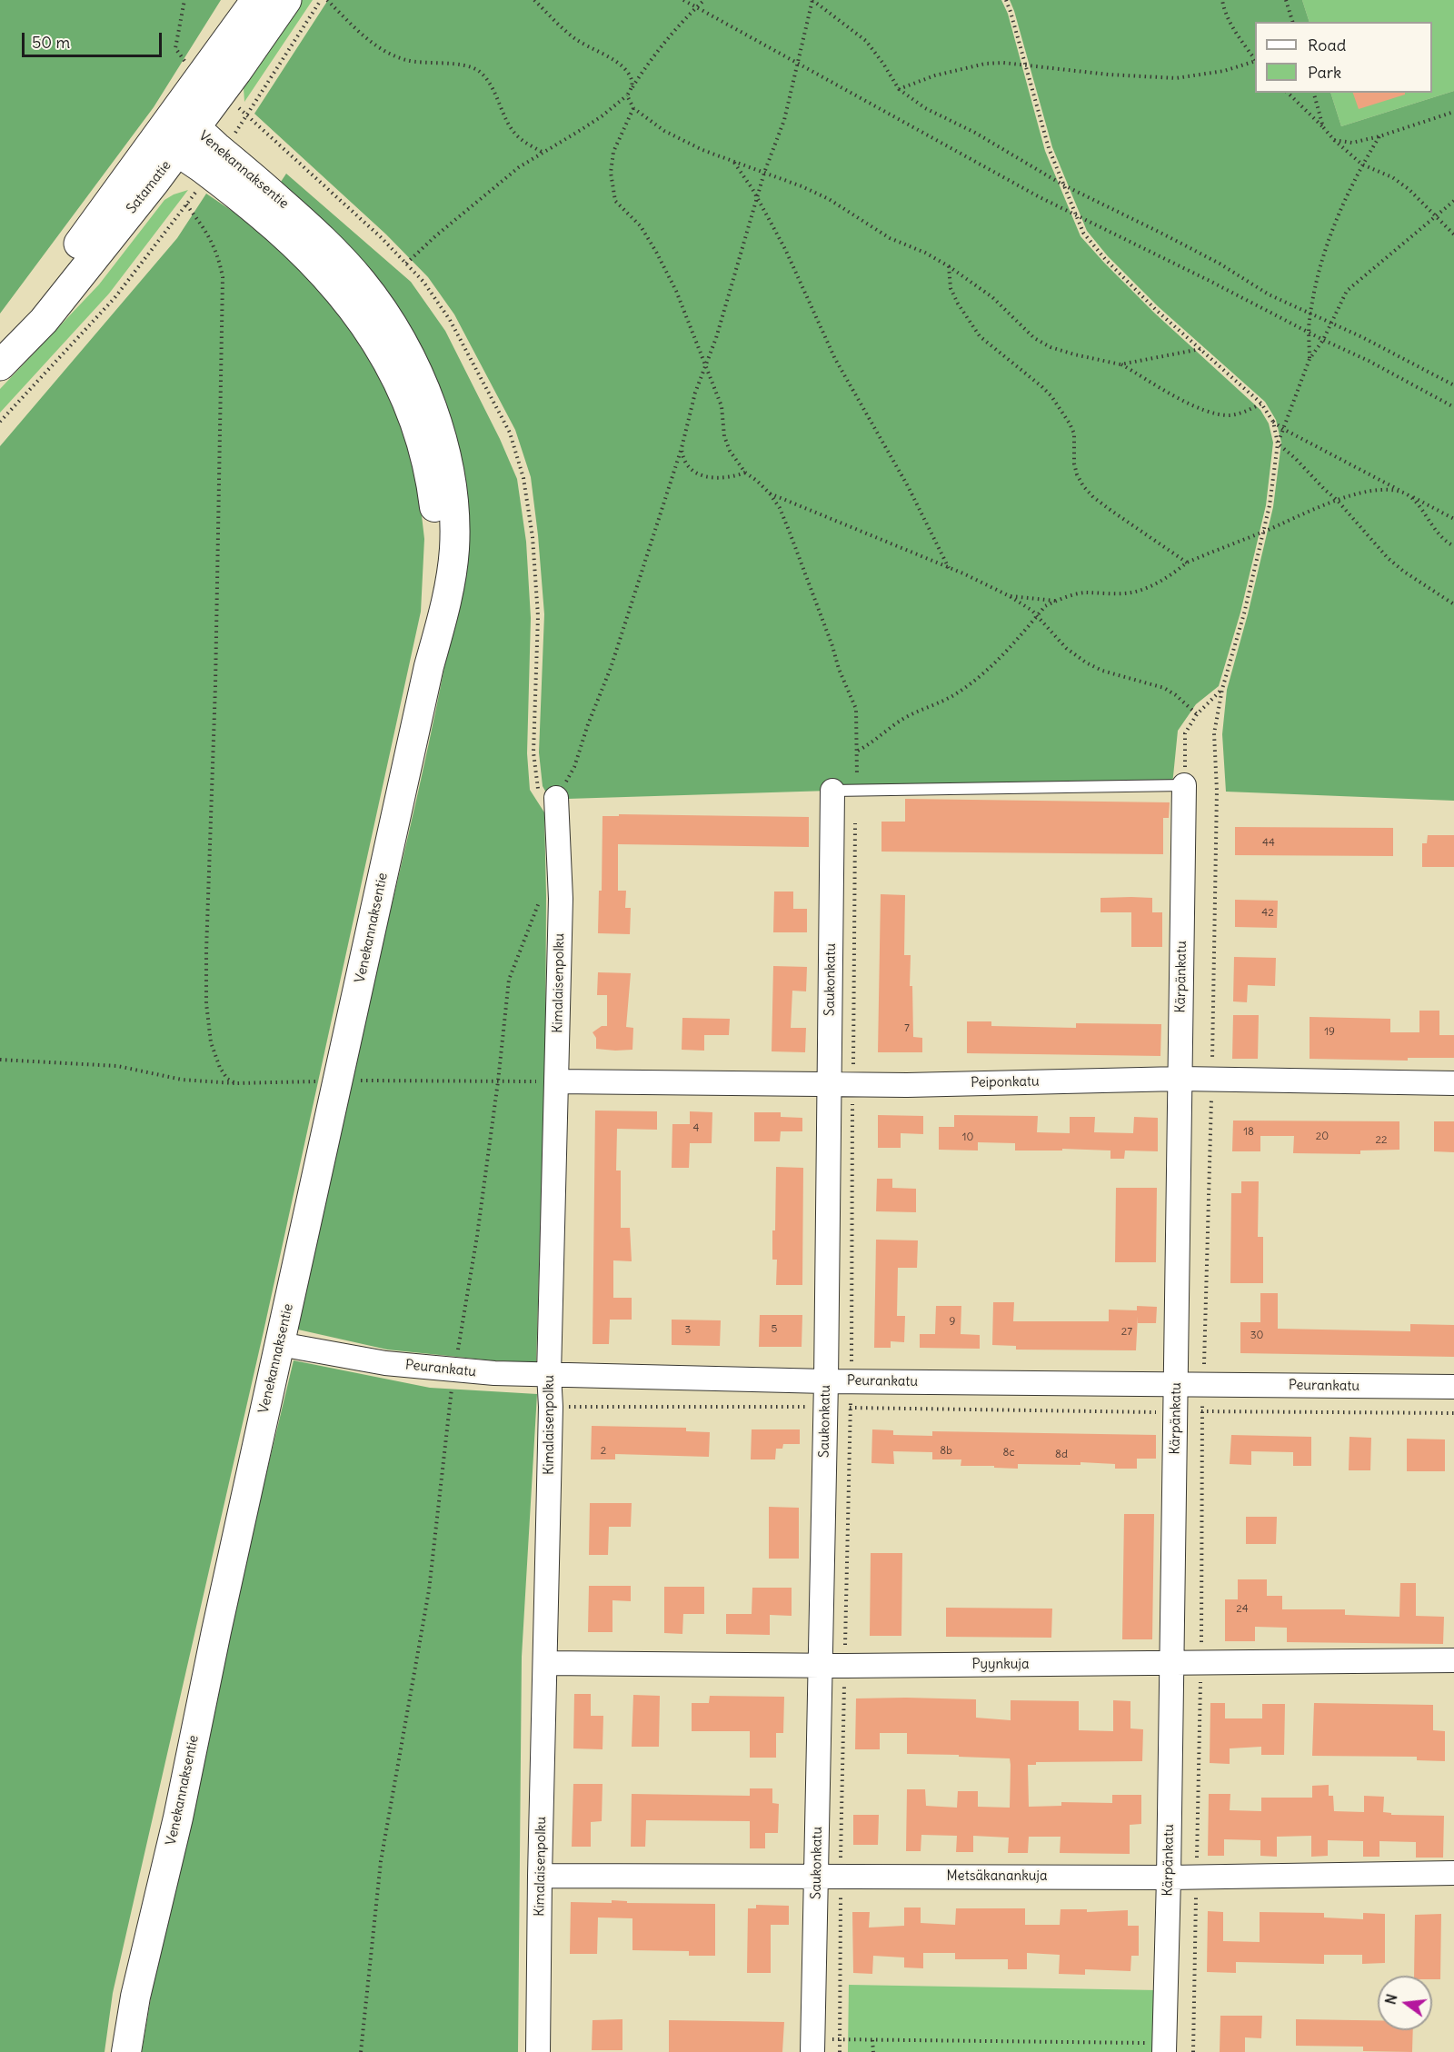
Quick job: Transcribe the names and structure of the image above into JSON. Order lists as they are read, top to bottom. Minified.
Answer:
{"streets":{"main road":["Satamatie"],"street":["Venekannaksentie","Kärpänkatu","Saukonkatu","Kimalaisenpolku","Peiponkatu","Peurankatu","Pyynkuja","Metsäkanankuja"]},"crossings":[["Venekannaksentie","Satamatie"],["Venekannaksentie","Peurankatu"],["Kärpänkatu","Peiponkatu"],["Kärpänkatu","Peurankatu"],["Kärpänkatu","Pyynkuja"],["Kärpänkatu","Metsäkanankuja"],["Saukonkatu","Peiponkatu"],["Saukonkatu","Peurankatu"],["Saukonkatu","Pyynkuja"],["Saukonkatu","Metsäkanankuja"],["Kimalaisenpolku","Peiponkatu"],["Kimalaisenpolku","Peurankatu"],["Kimalaisenpolku","Pyynkuja"],["Kimalaisenpolku","Metsäkanankuja"]],"house_numbers":["44","42","7","19","4","18","20","10","22","9","5","3","27","30","2","8b","8c","8d","24"],"legend":["Road","Park"],"scale_bar":"50 m","north":"left"}
